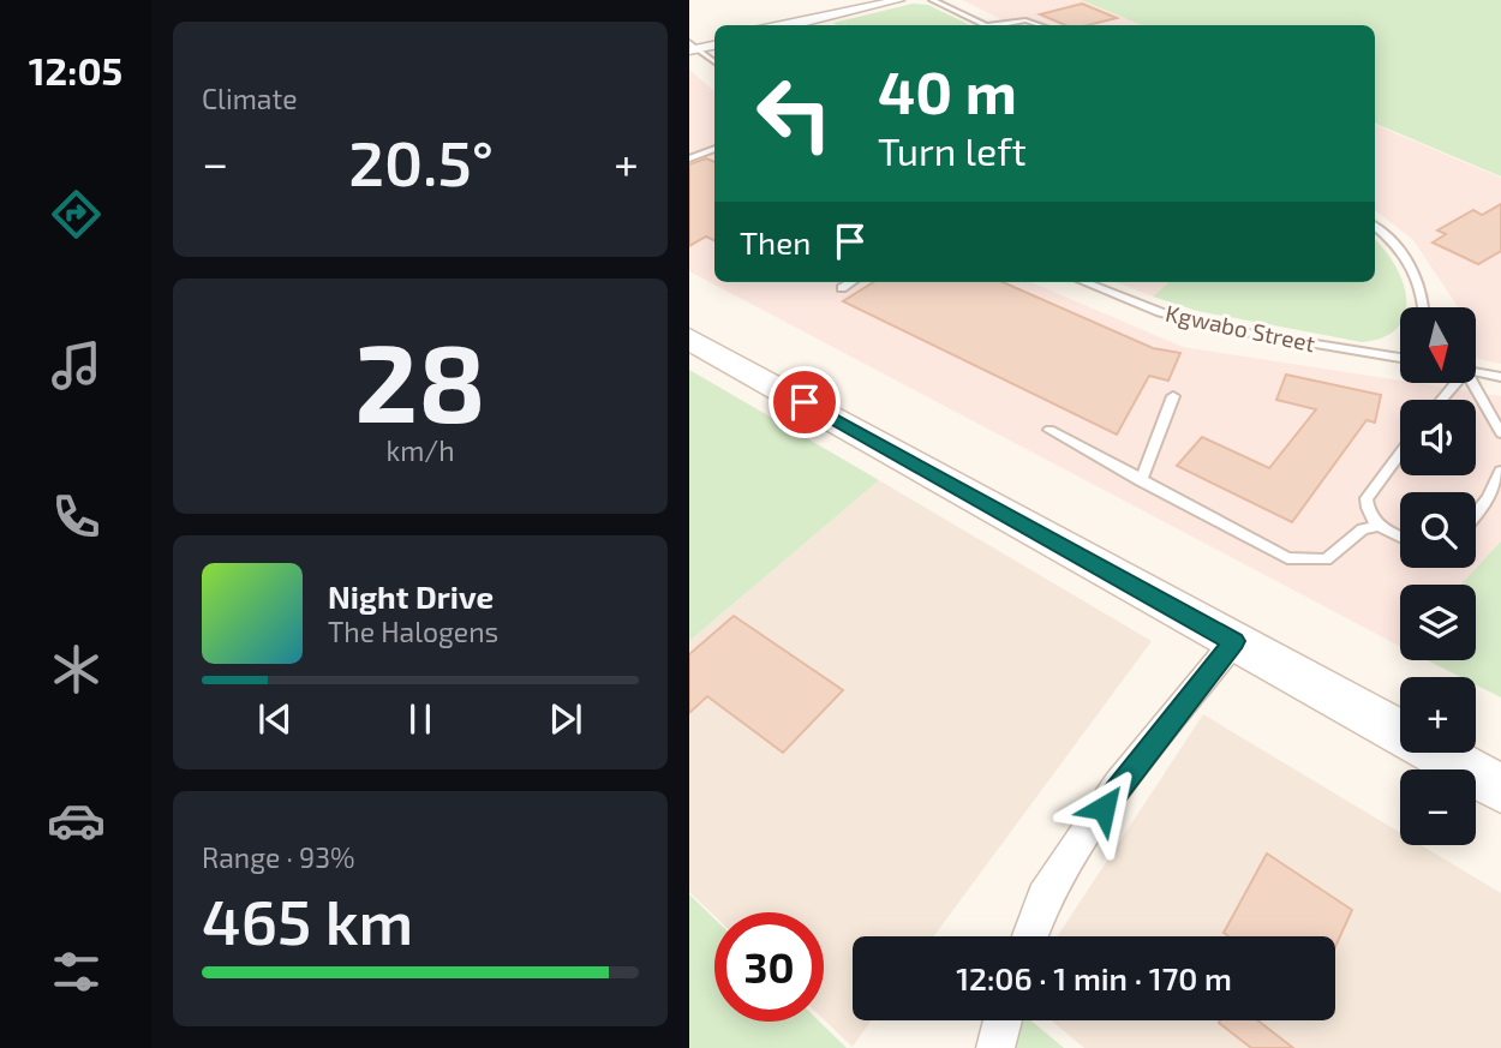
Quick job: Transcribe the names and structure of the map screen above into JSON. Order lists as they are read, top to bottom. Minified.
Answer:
{"streets":{"lane":["Kgwabo Street"]},"north":"bottom","page":{"tabs":"12:05","tile":["Climate",["28","km/h"],["Range · 93%","465 km"]],"turn":["40 m","Turn left"],"heat":["−","20.5°","+"],"then":"Then","map_buttons":["+","−"],"song":["Night Drive","The Halogens"],"limit":"30","trip":"12:06 · 1 min · 170 m"}}
